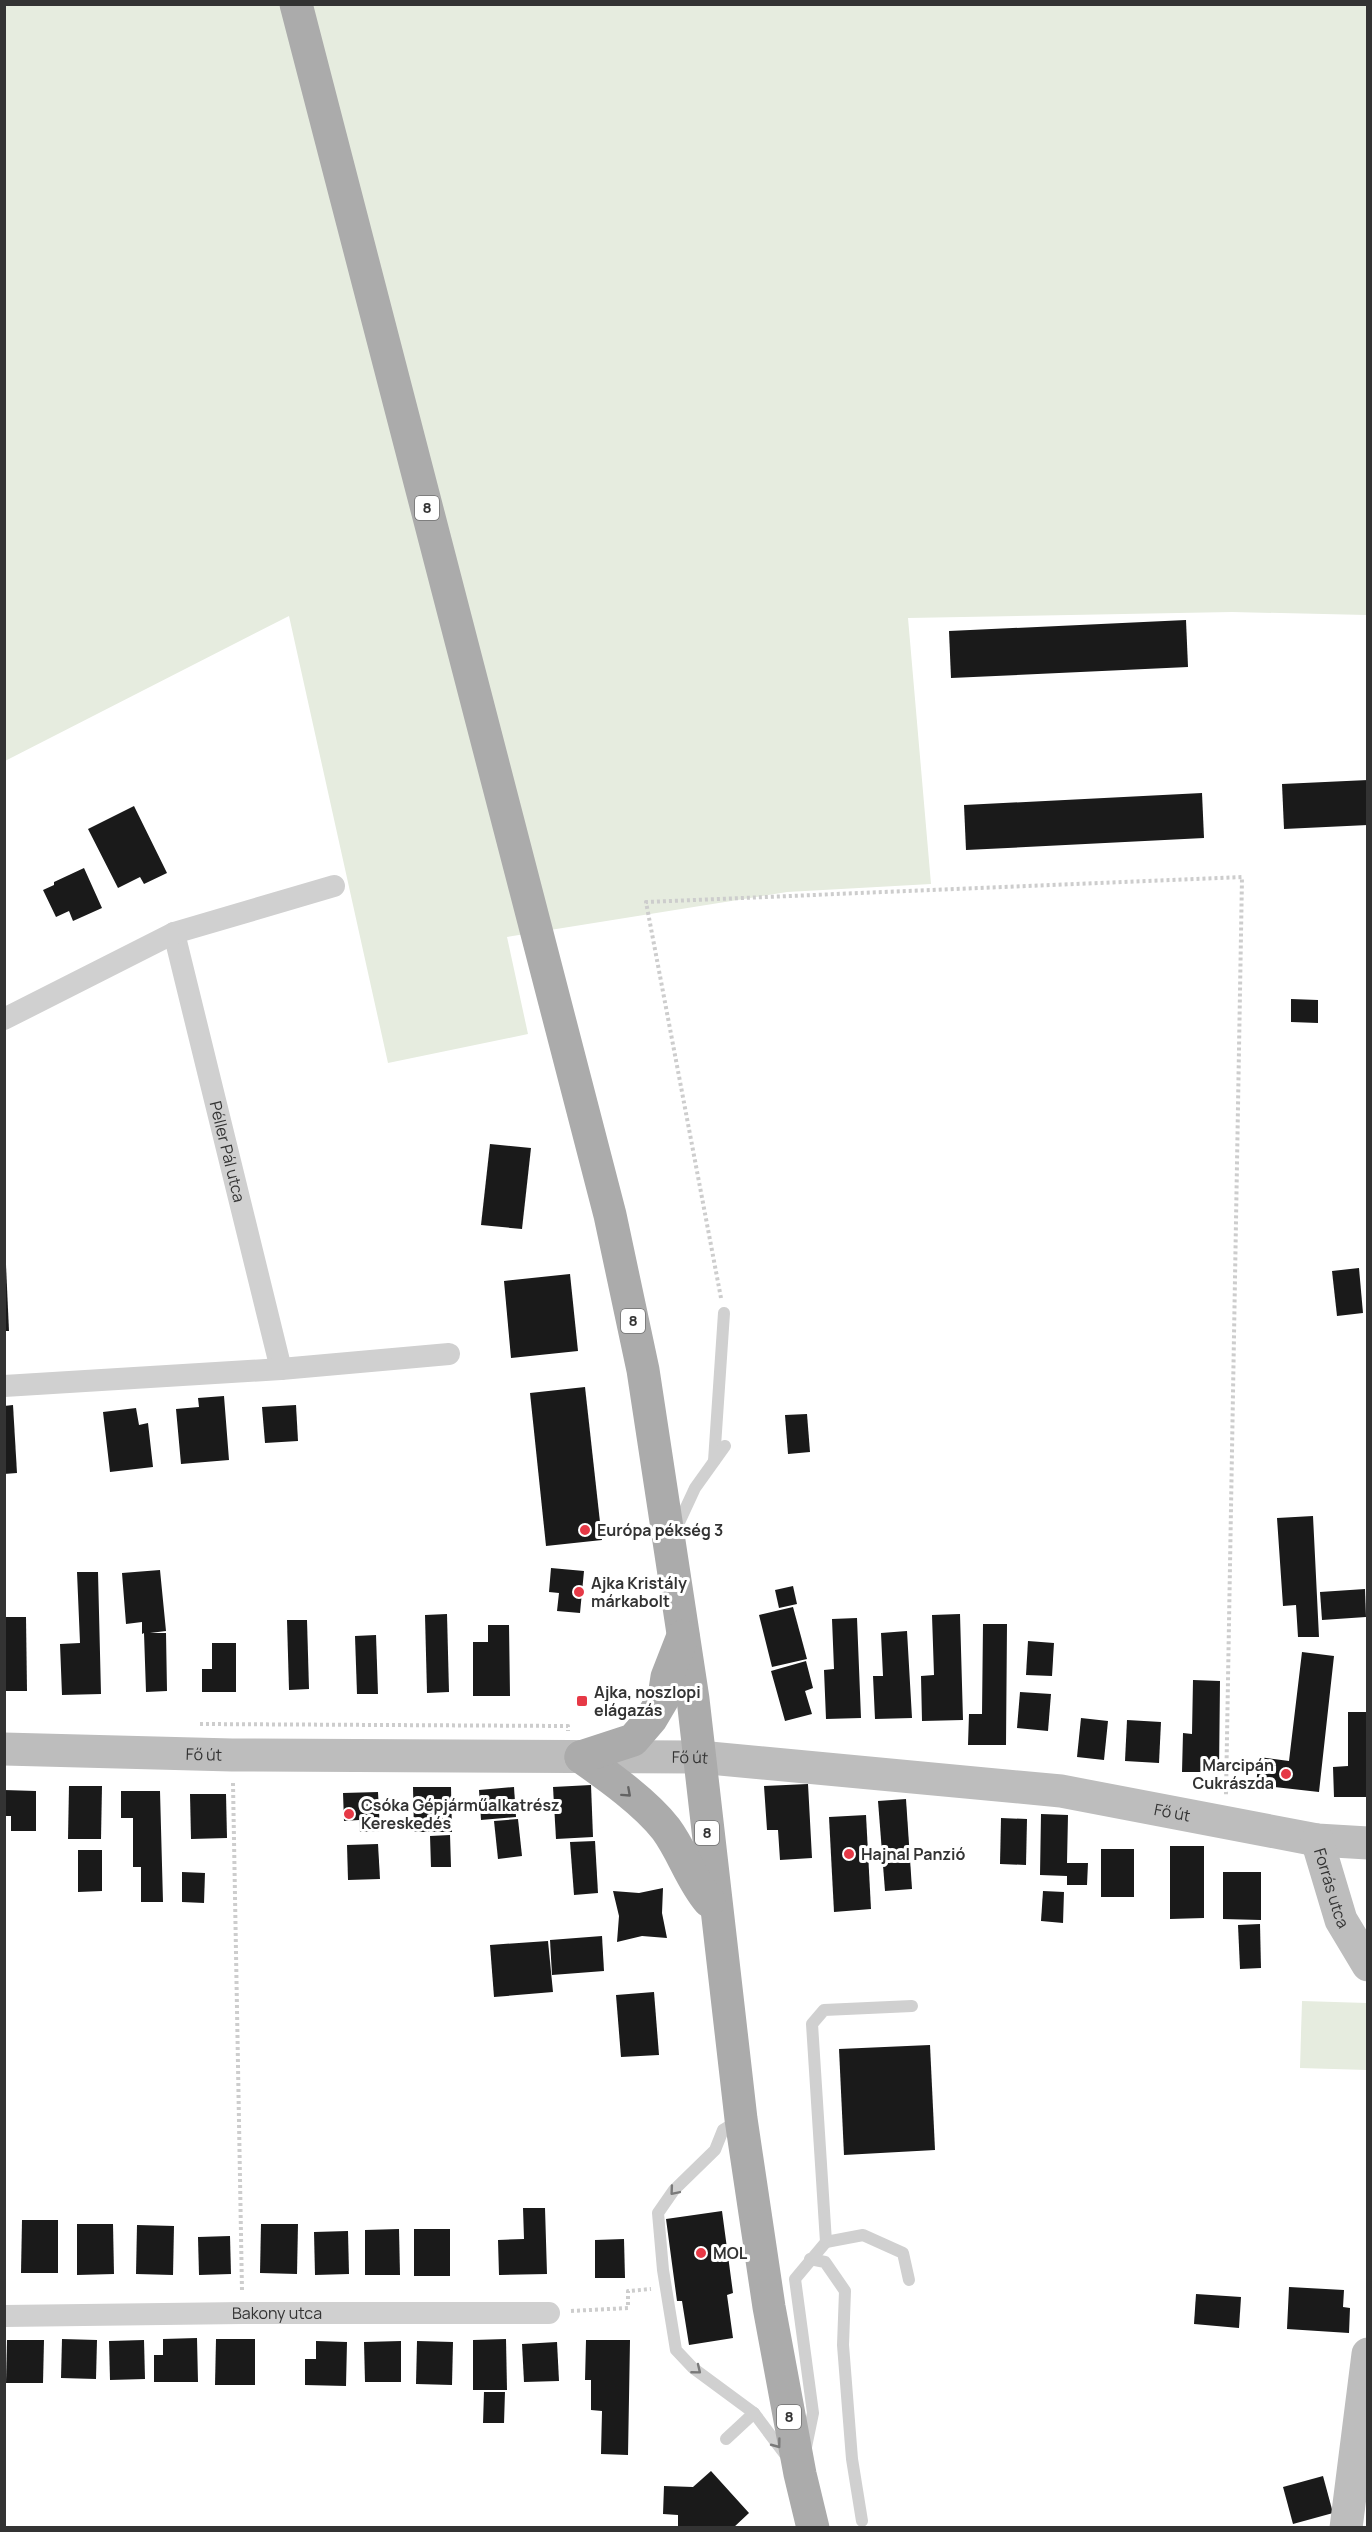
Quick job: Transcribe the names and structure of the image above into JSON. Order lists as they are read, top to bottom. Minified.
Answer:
{"streets":{"main road":["8","Fő út","Forrás utca"],"street":["Péller Pál utca","Bakony utca"]},"crossings":[["8","Fő út"],["Fő út","Forrás utca"]],"places":{"other":["Európa pékség 3","Ajka Kristály márkabolt","Marcipán Cukrászda","Csóka Gépjárműalkatrész Kereskedés","Hajnal Panzió","MOL"],"transit":["Ajka, noszlopi elágazás"]}}
